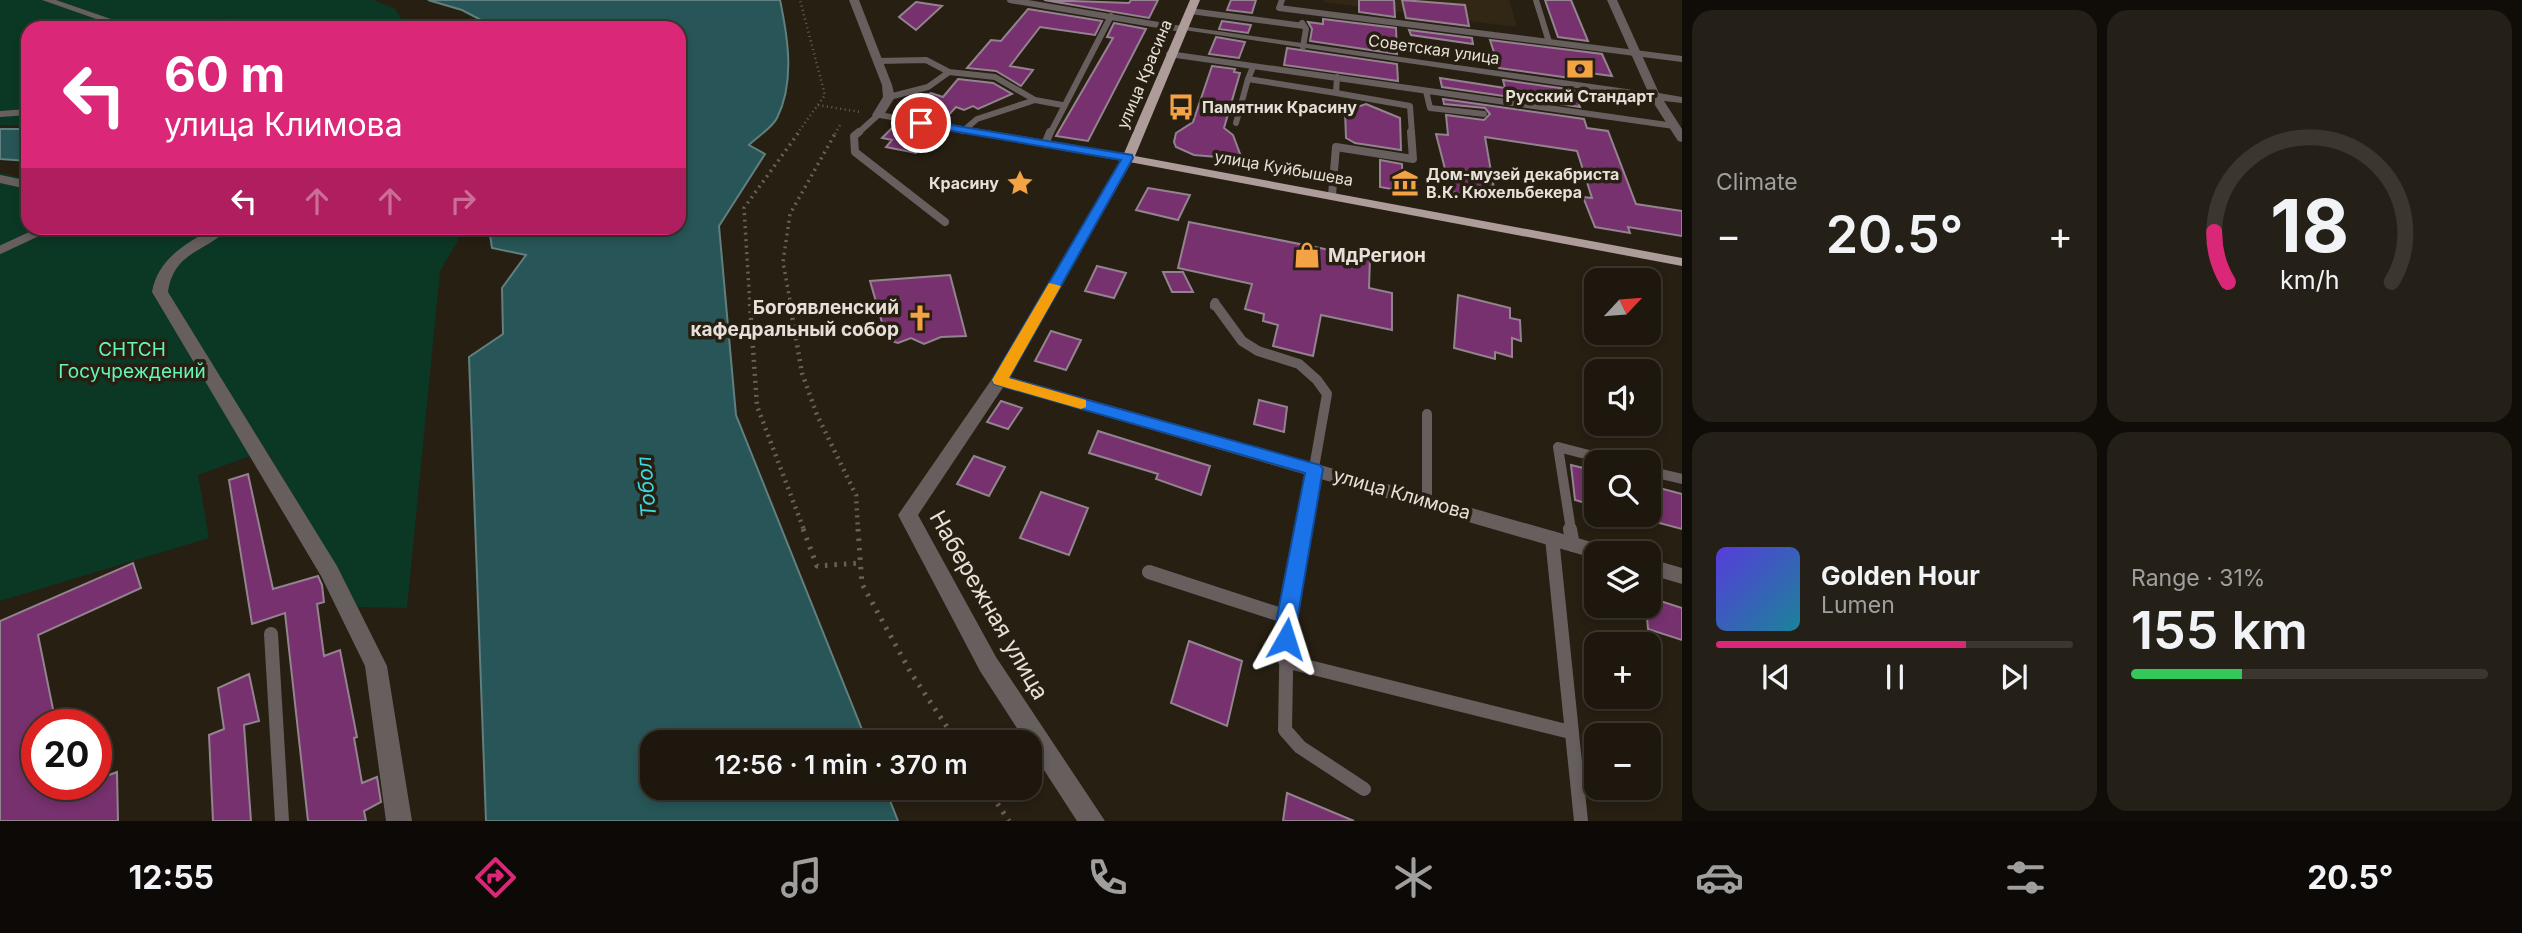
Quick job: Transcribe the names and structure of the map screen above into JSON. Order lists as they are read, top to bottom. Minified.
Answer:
{"streets":{"main road":["улица Красина","улица Куйбышева"],"street":["Советская улица","улица Климова","Набережная улица"]},"crossings":[["Советская улица","улица Красина"],["улица Красина","улица Куйбышева"],["улица Красина","улица Климова"],["улица Красина","Набережная улица"],["улица Климова","Набережная улица"]],"water":["Тобол"],"parks":["СНТСН Госучреждений"],"places":{"bank":["Русский Стандарт"],"bus stop":["Памятник Красину"],"place":["Красину"],"museum":["Дом-музей декабриста В.К. Кюхельбекера"],"shop":["МдРегион"],"church":["Богоявленский кафедральный собор"]},"north":"top right","page":{"tile":["Climate",["Range · 31%","155 km"]],"turn":["60 m","улица Климова"],"heat":["−","20.5°","+"],"map_buttons":["+","−"],"song":["Golden Hour","Lumen"],"limit":"20","trip":"12:56 · 1 min · 370 m","tabs":["12:55","20.5°"],"gauge":["18","km/h"]}}
